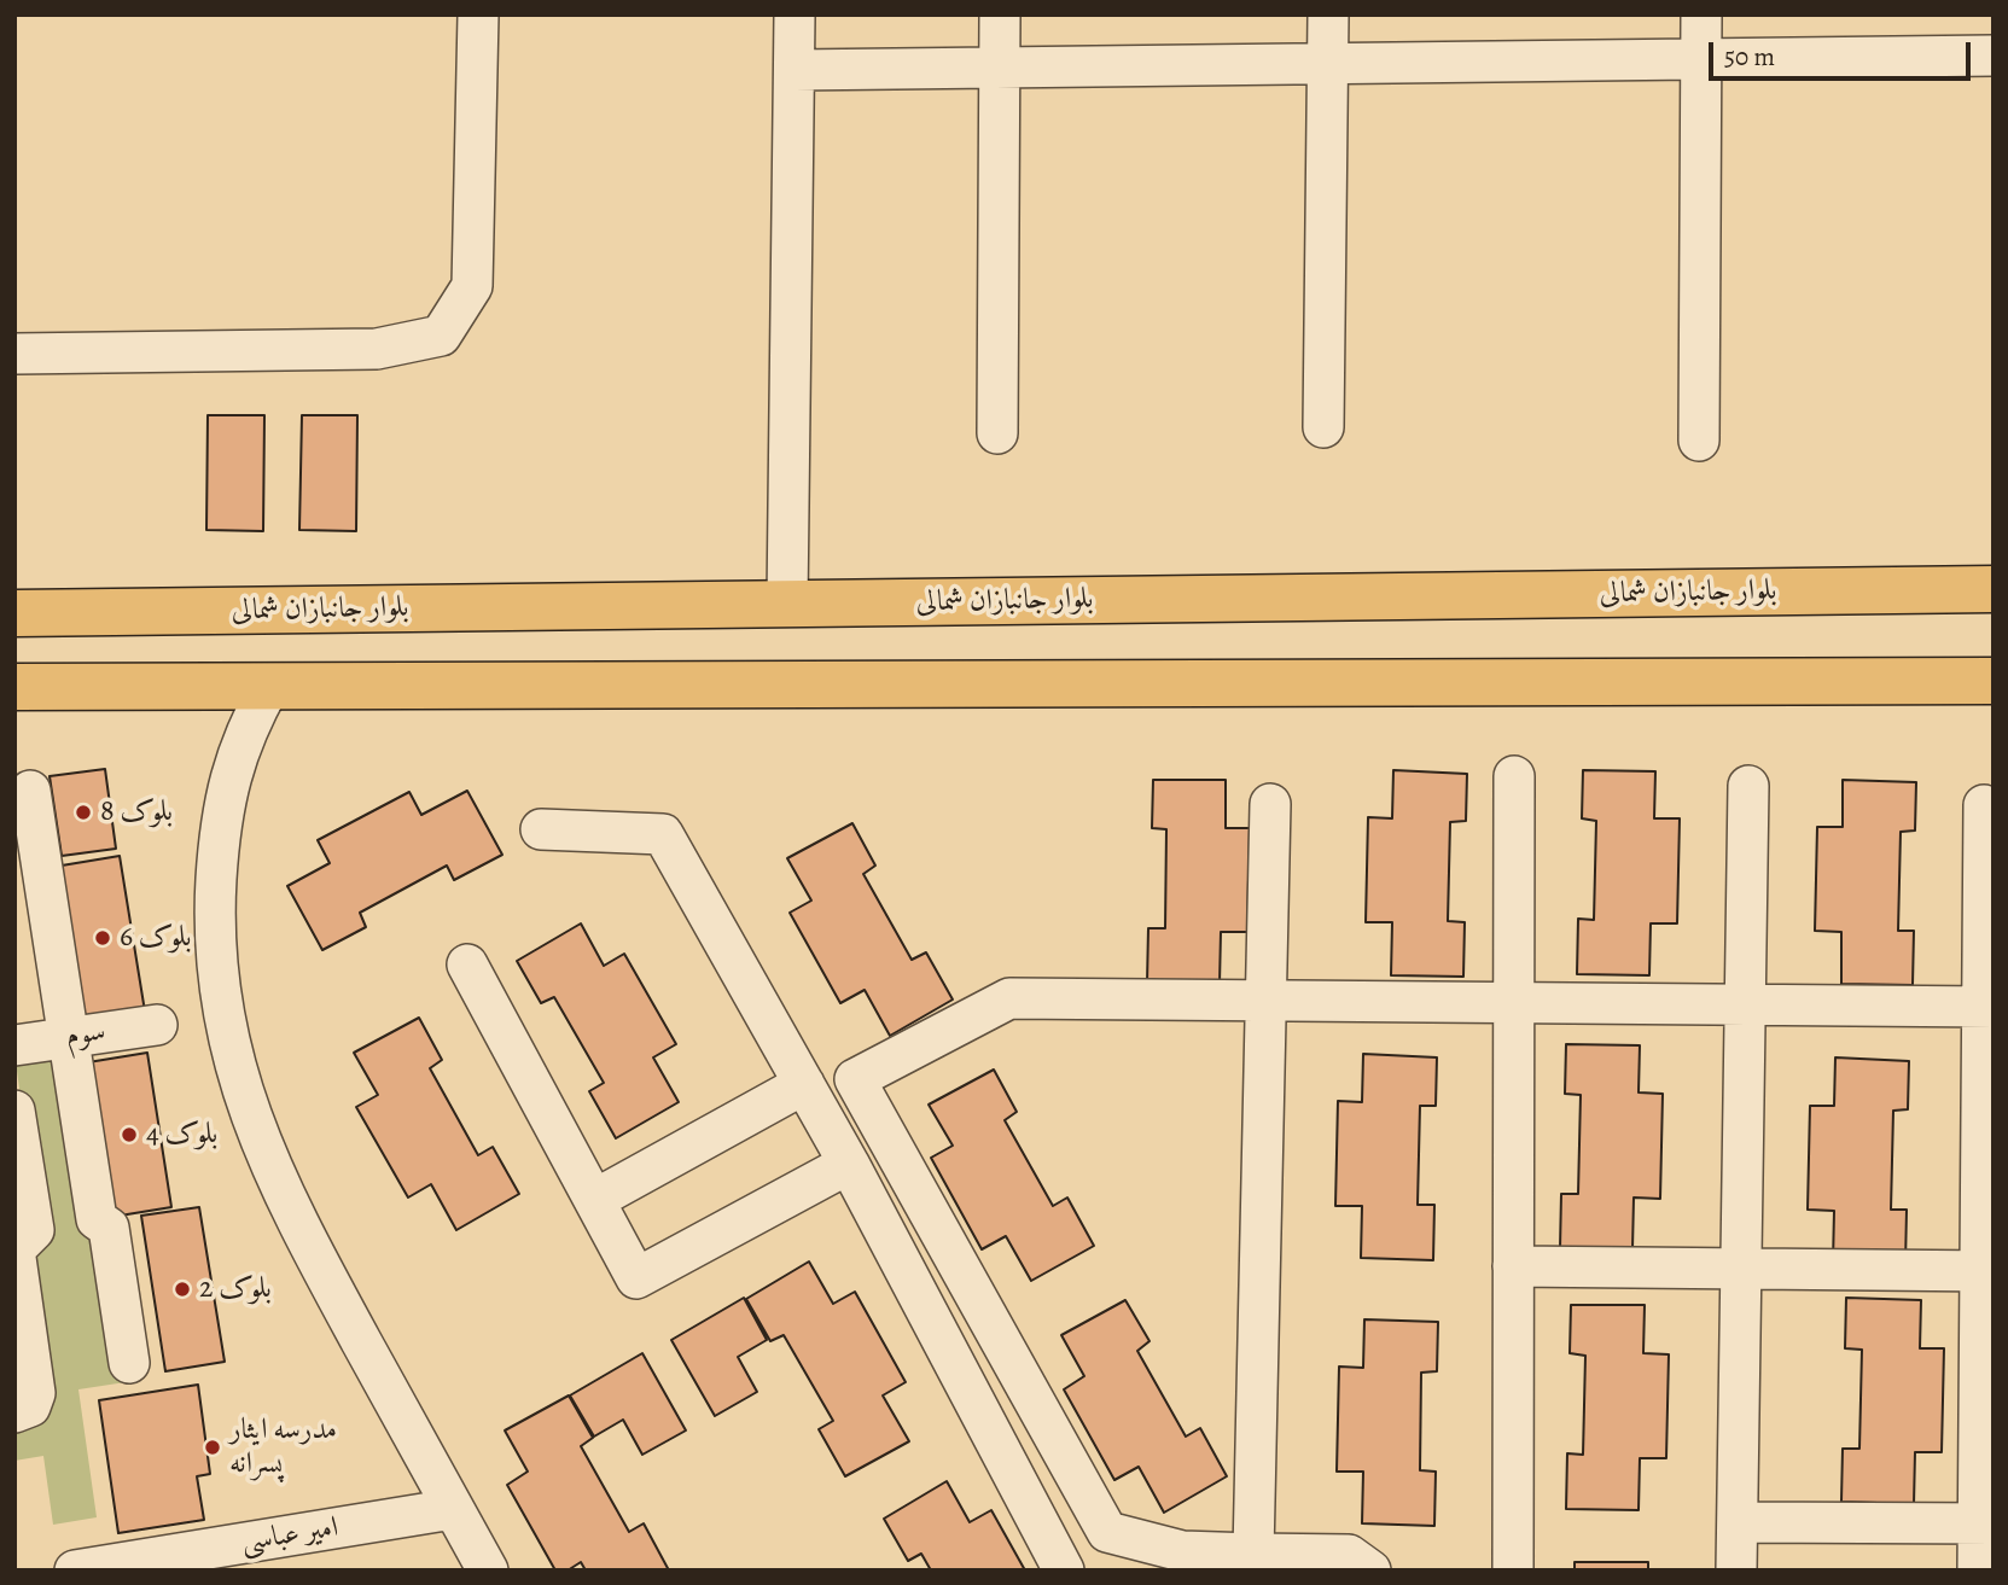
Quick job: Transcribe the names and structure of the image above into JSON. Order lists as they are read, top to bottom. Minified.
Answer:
{"streets":{"main road":["بلوار جانبازان شمالی"],"street":["سوم","امیر عباسی"]},"places":["بلوک 8","بلوک 6","بلوک 4","بلوک 2","مدرسه ایثار پسرانه"],"scale_bar":"50 m"}
